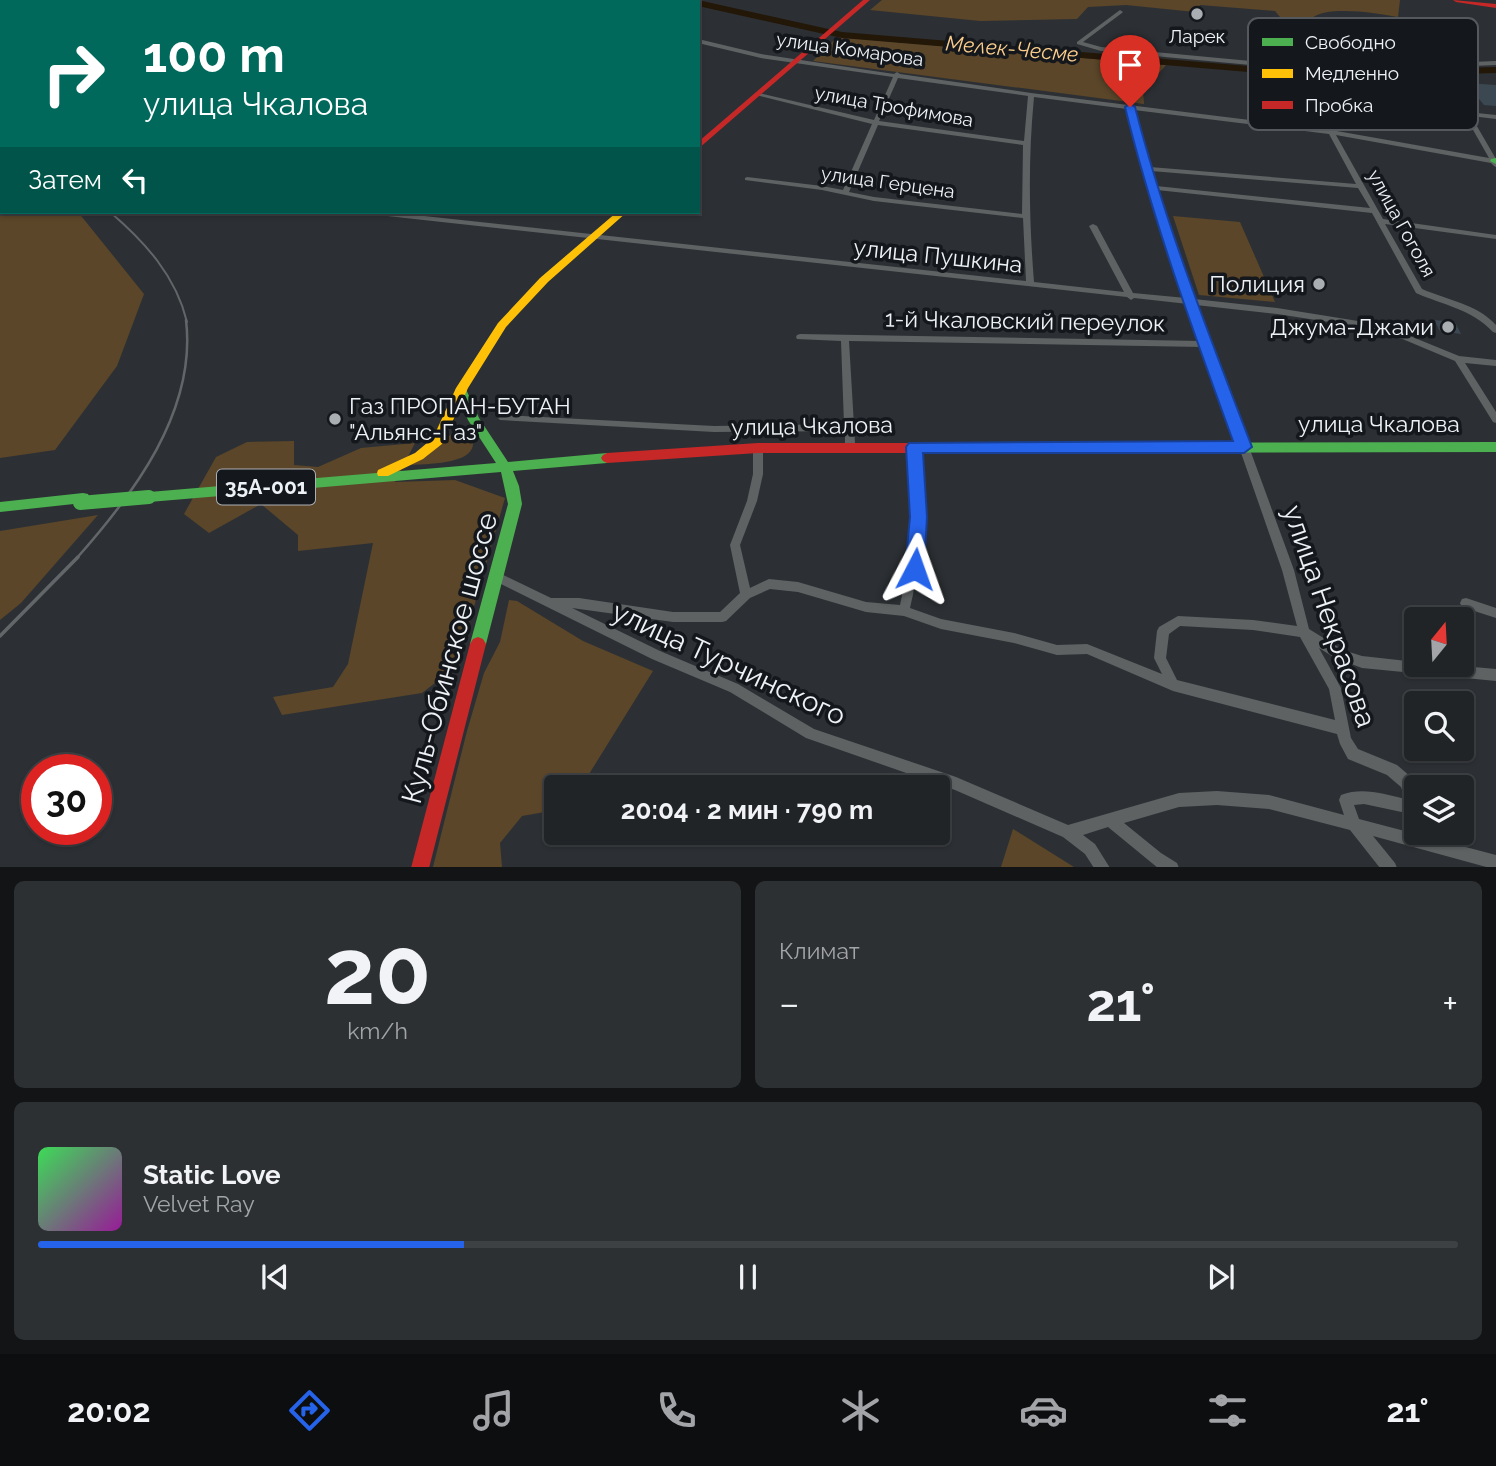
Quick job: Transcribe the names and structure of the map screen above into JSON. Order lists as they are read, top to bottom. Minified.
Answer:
{"streets":{"main road":["улица Чкалова","35А-001","Куль-Обинское шоссе"],"street":["улица Комарова","улица Трофимова","улица Герцена","улица Гоголя","улица Пушкина","1-й Чкаловский переулок","улица Некрасова","улица Турчинского"]},"crossings":[["улица Комарова","улица Гоголя"],["улица Комарова","улица Некрасова"],["улица Пушкина","улица Некрасова"],["1-й Чкаловский переулок","улица Некрасова"],["улица Чкалова","35А-001"],["улица Чкалова","улица Некрасова"],["улица Чкалова","Куль-Обинское шоссе"],["улица Некрасова","улица Турчинского"],["Куль-Обинское шоссе","улица Турчинского"]],"water":["Мелек-Чесме"],"places":["Ларек","Полиция","Джума-Джами","Газ ПРОПАН-БУТАН \"Альянс-Газ\""],"legend":["Свободно","Медленно","Пробка"],"north":"top","page":{"turn":["100 m","улица Чкалова"],"then":"Затем","limit":"30","trip":"20:04 · 2 мин · 790 m","tile":[["20","km/h"],"Климат"],"heat":["−","21°","+"],"song":["Static Love","Velvet Ray"],"tabs":["20:02","21°"]}}
